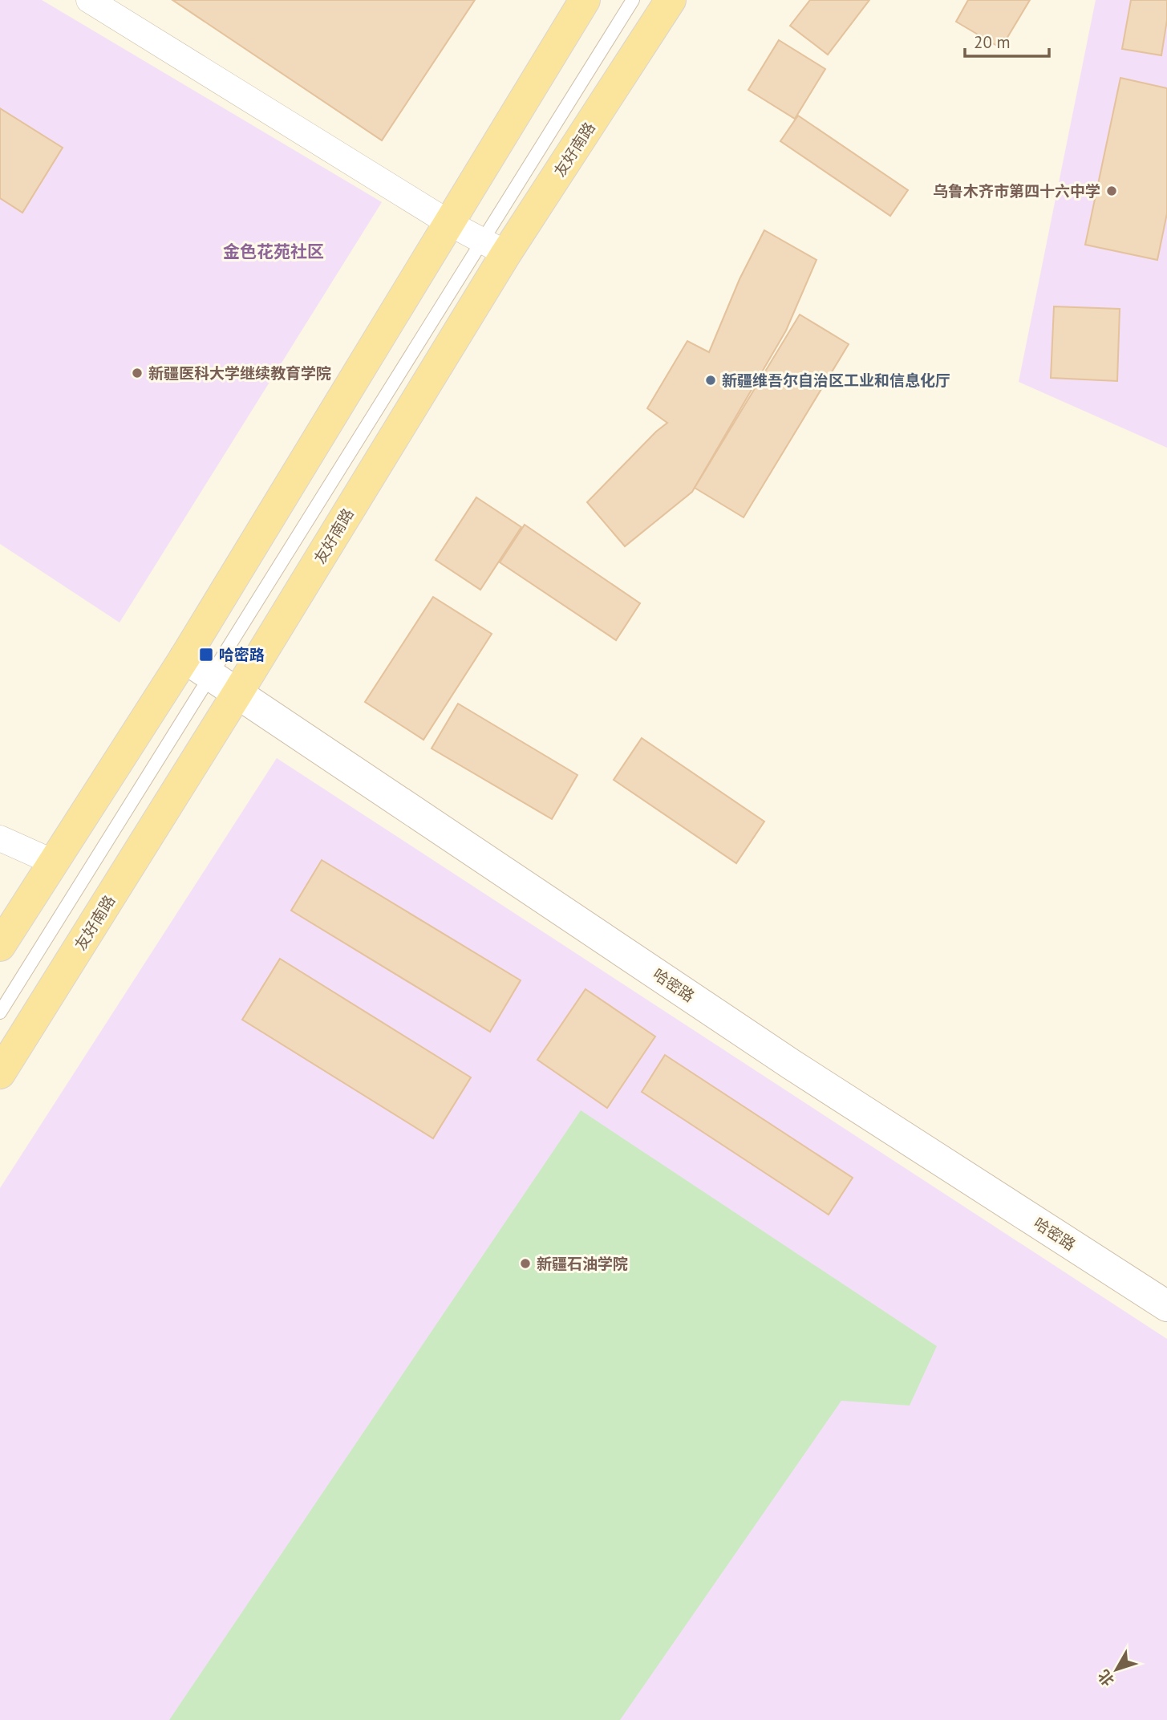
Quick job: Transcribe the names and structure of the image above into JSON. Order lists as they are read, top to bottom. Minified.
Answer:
{"streets":{"main road":["友好南路"],"street":["哈密路"]},"crossings":[["友好南路","哈密路"]],"districts":["金色花苑社区"],"places":{"other":["乌鲁木齐市第四十六中学","新疆医科大学继续教育学院","新疆维吾尔自治区工业和信息化厅","新疆石油学院"],"transit":["哈密路"]},"scale_bar":"20 m","north":"bottom left"}
